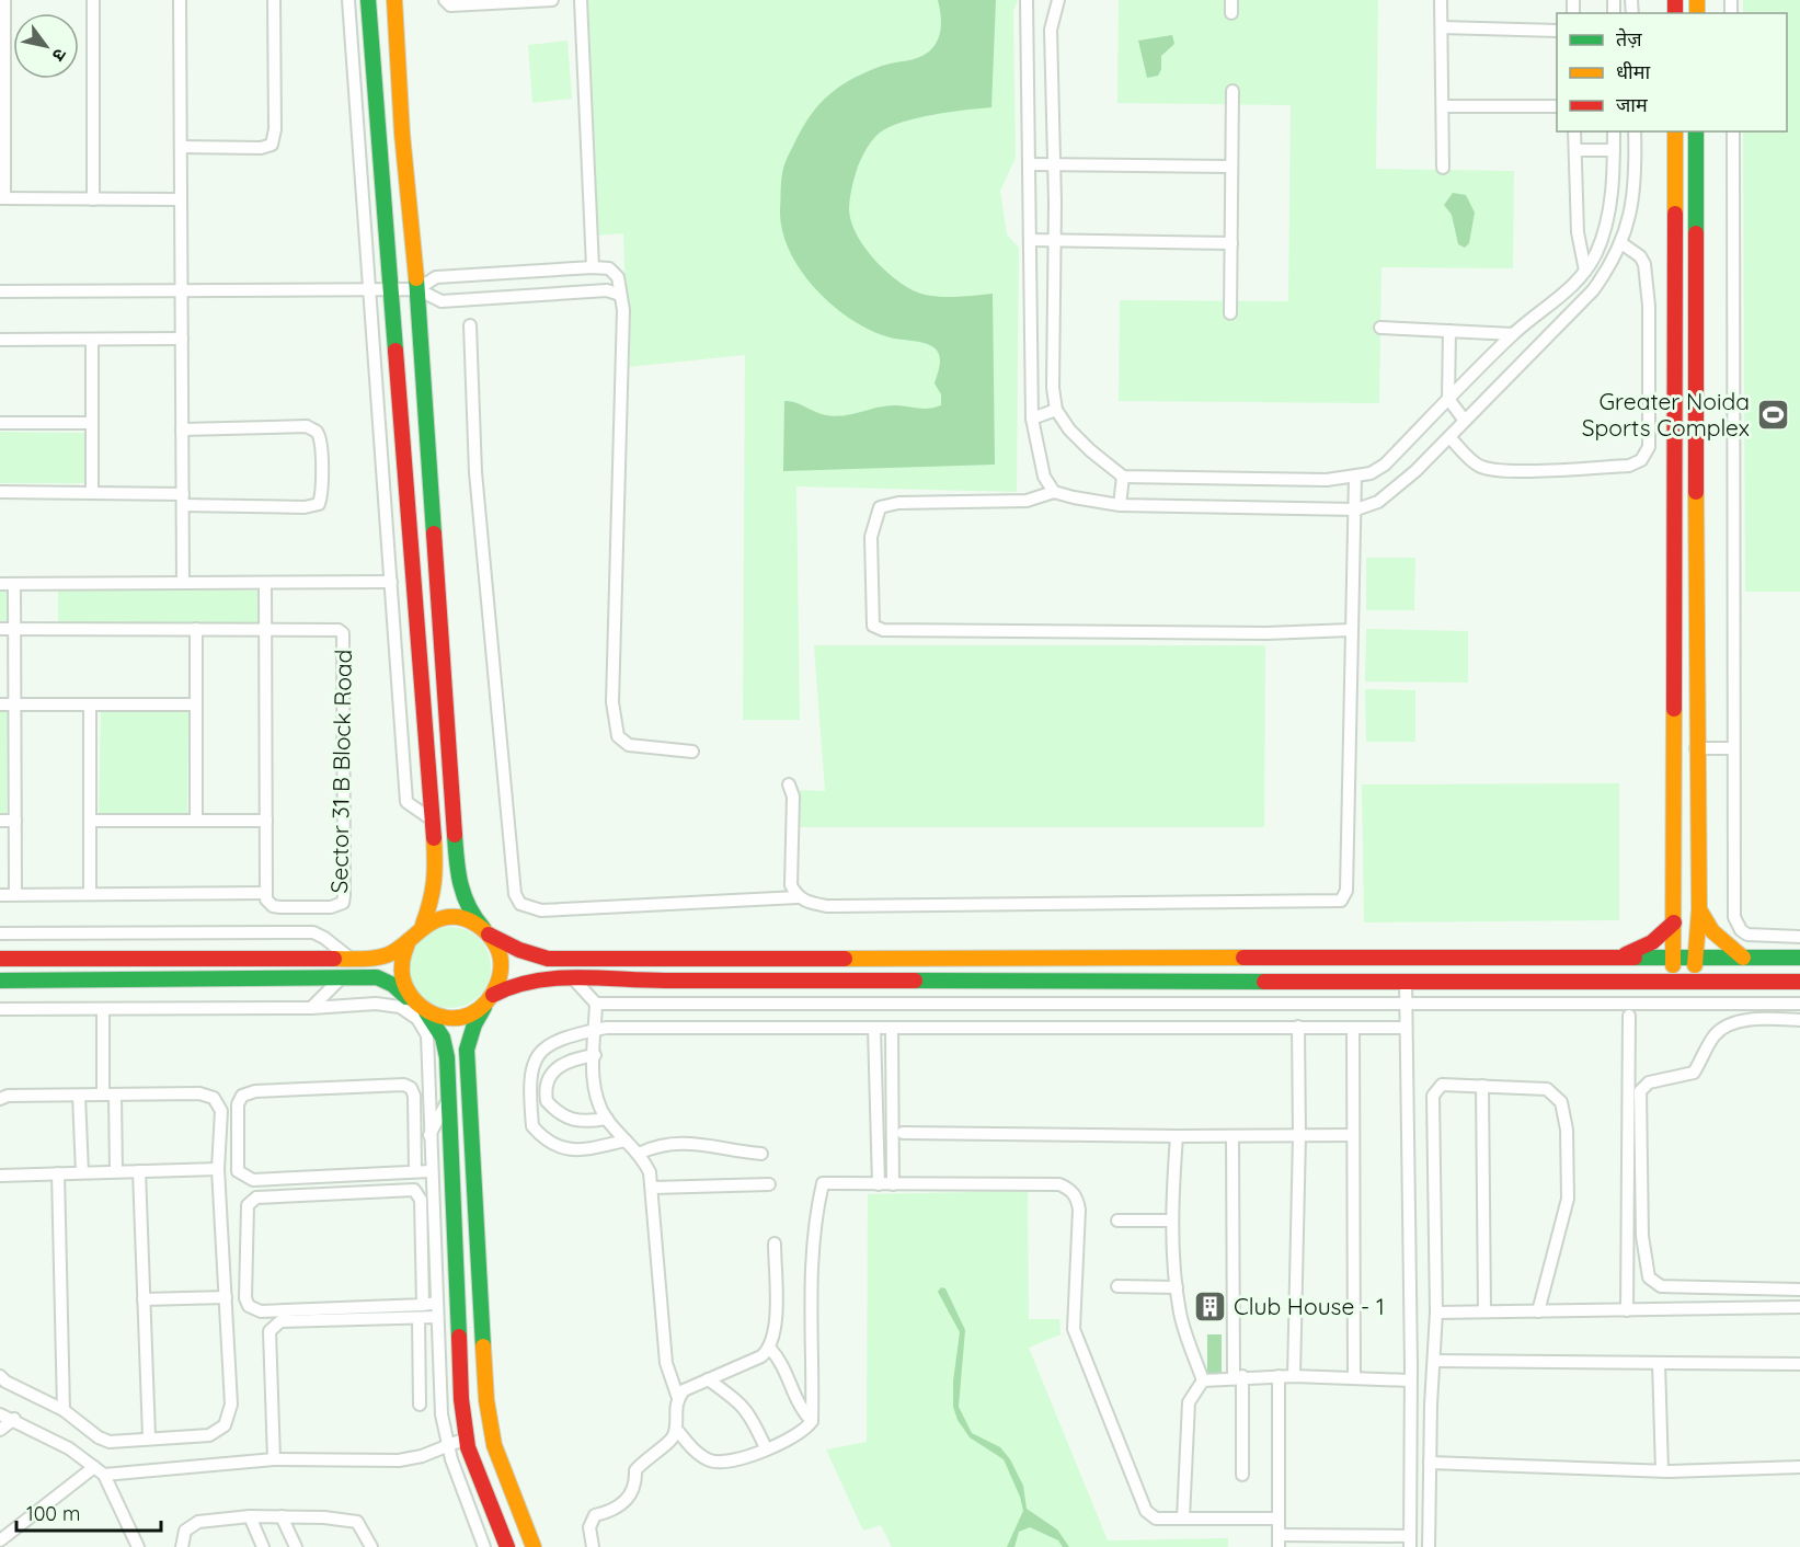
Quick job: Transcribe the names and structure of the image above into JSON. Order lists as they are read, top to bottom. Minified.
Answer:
{"streets":{"street":["Sector 31 B Block Road"]},"places":{"sports":["Greater Noida Sports Complex"],"building":["Club House - 1"]},"legend":["तेज़","धीमा","जाम"],"scale_bar":"100 m","north":"bottom right"}
